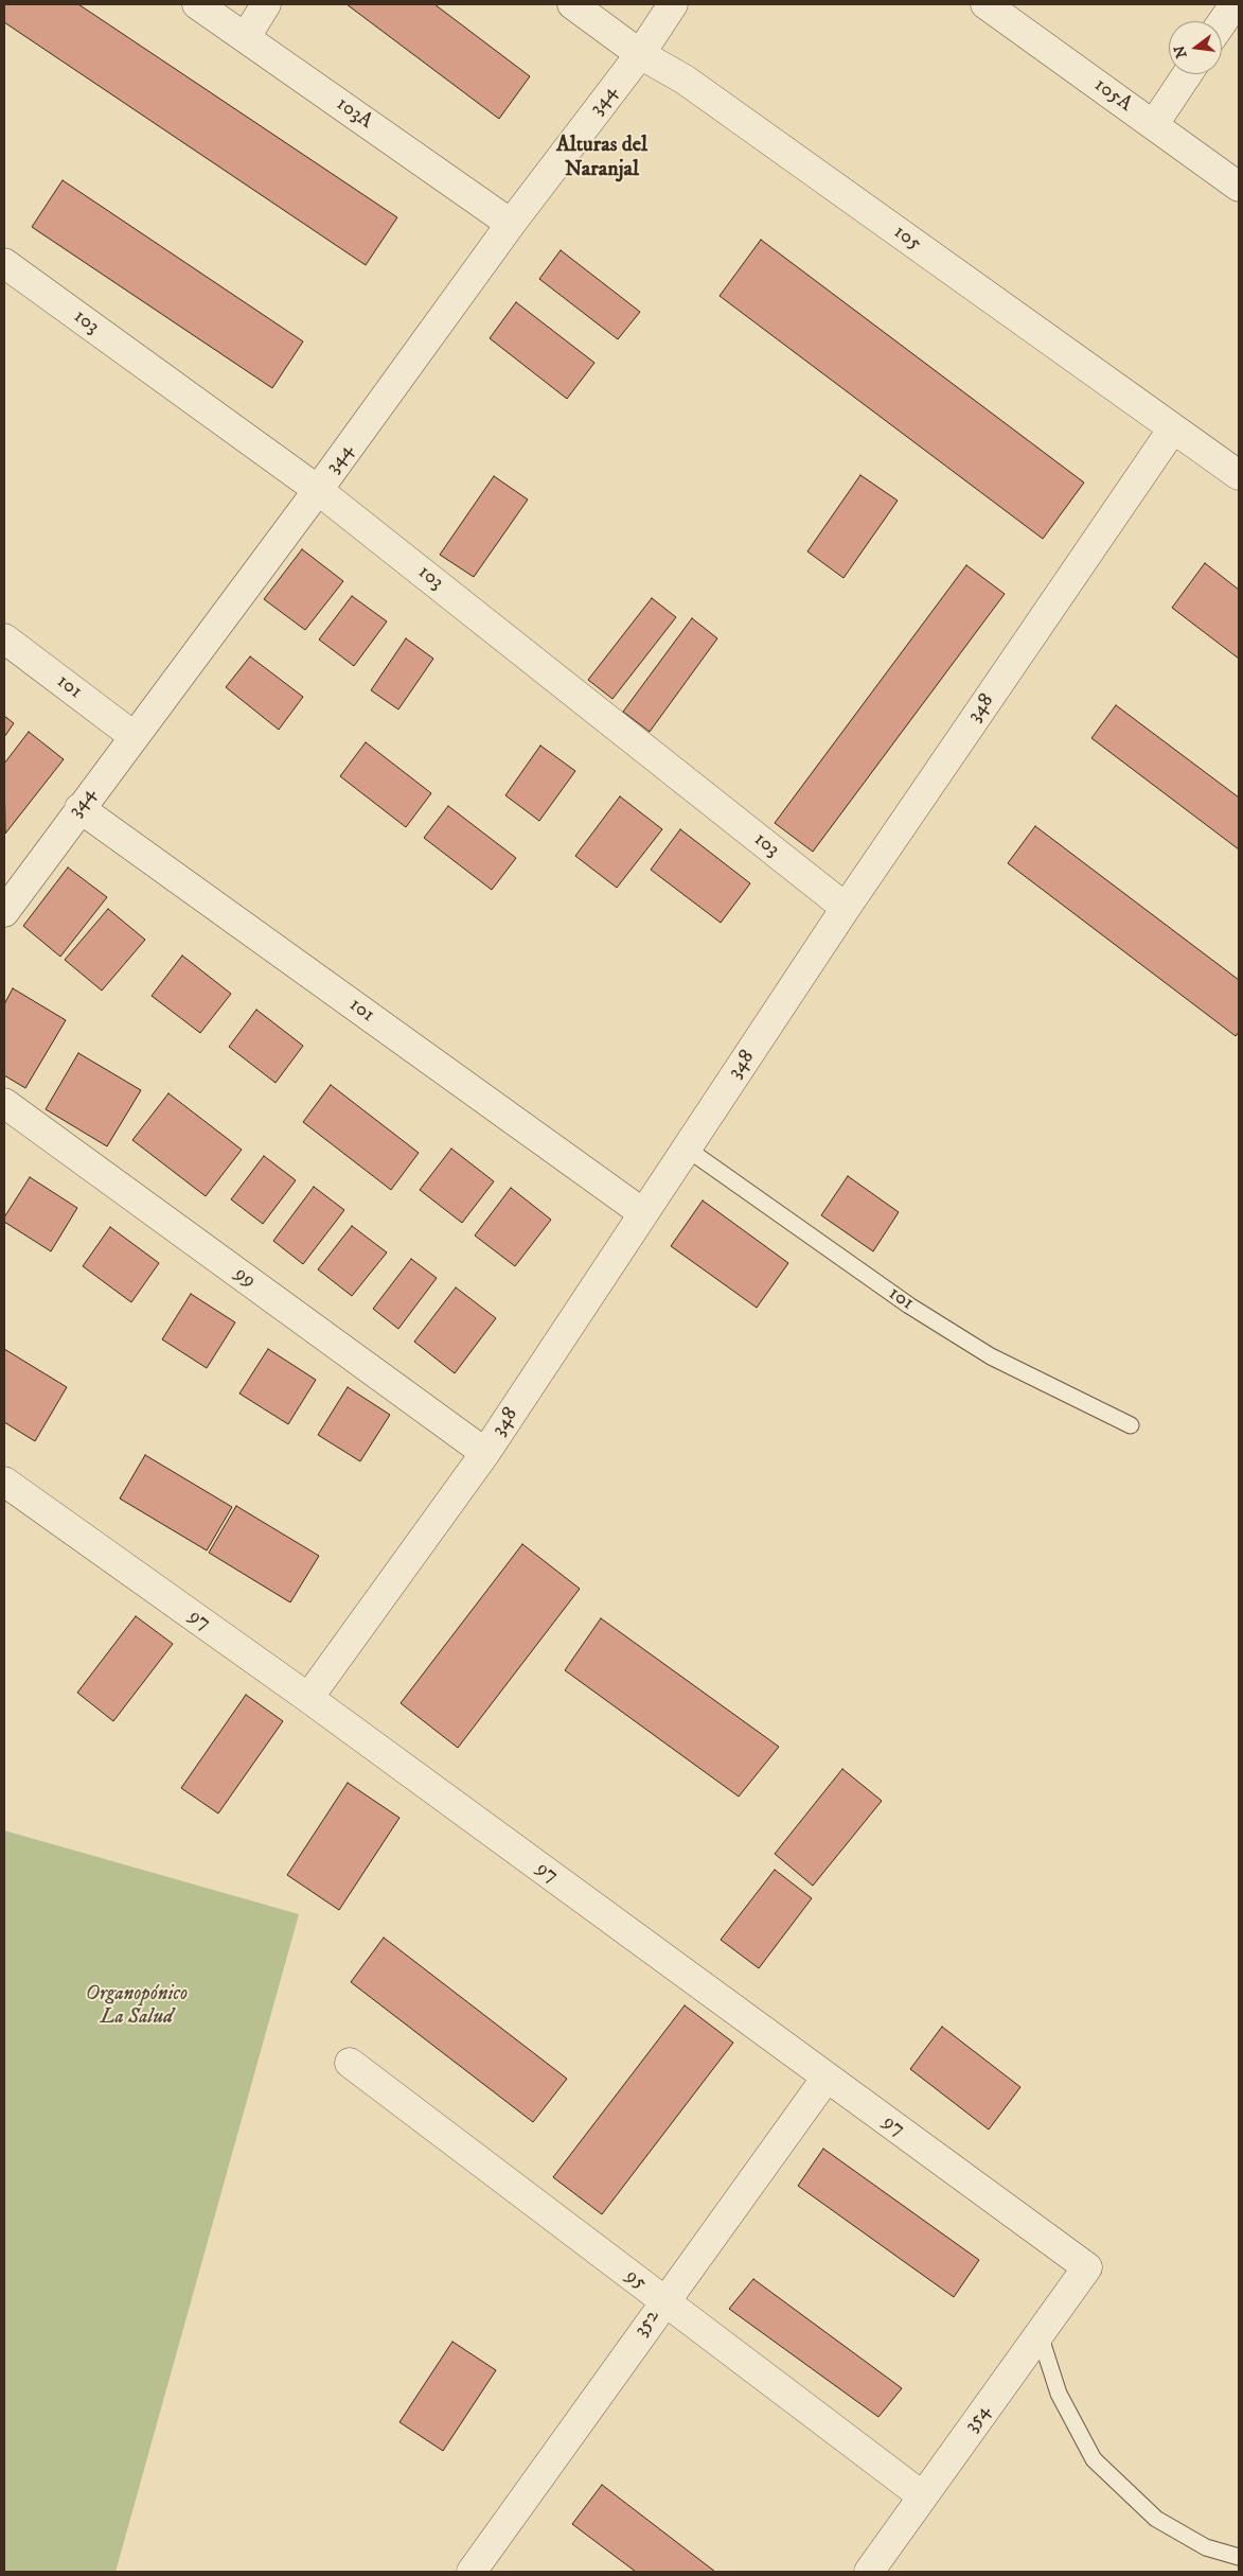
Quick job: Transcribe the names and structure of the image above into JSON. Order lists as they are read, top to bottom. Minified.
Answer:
{"streets":{"street":["105A","344","103A","105","103","101","348","99","97","95","352","354"]},"crossings":[["344","103A"],["344","105"],["344","103"],["344","101"],["105","348"],["103","348"],["101","348"],["348","99"],["348","97"],["97","352"],["97","354"],["95","352"],["95","354"]],"districts":["Alturas del Naranjal"],"parks":["Organopónico La Salud"],"north":"left"}
